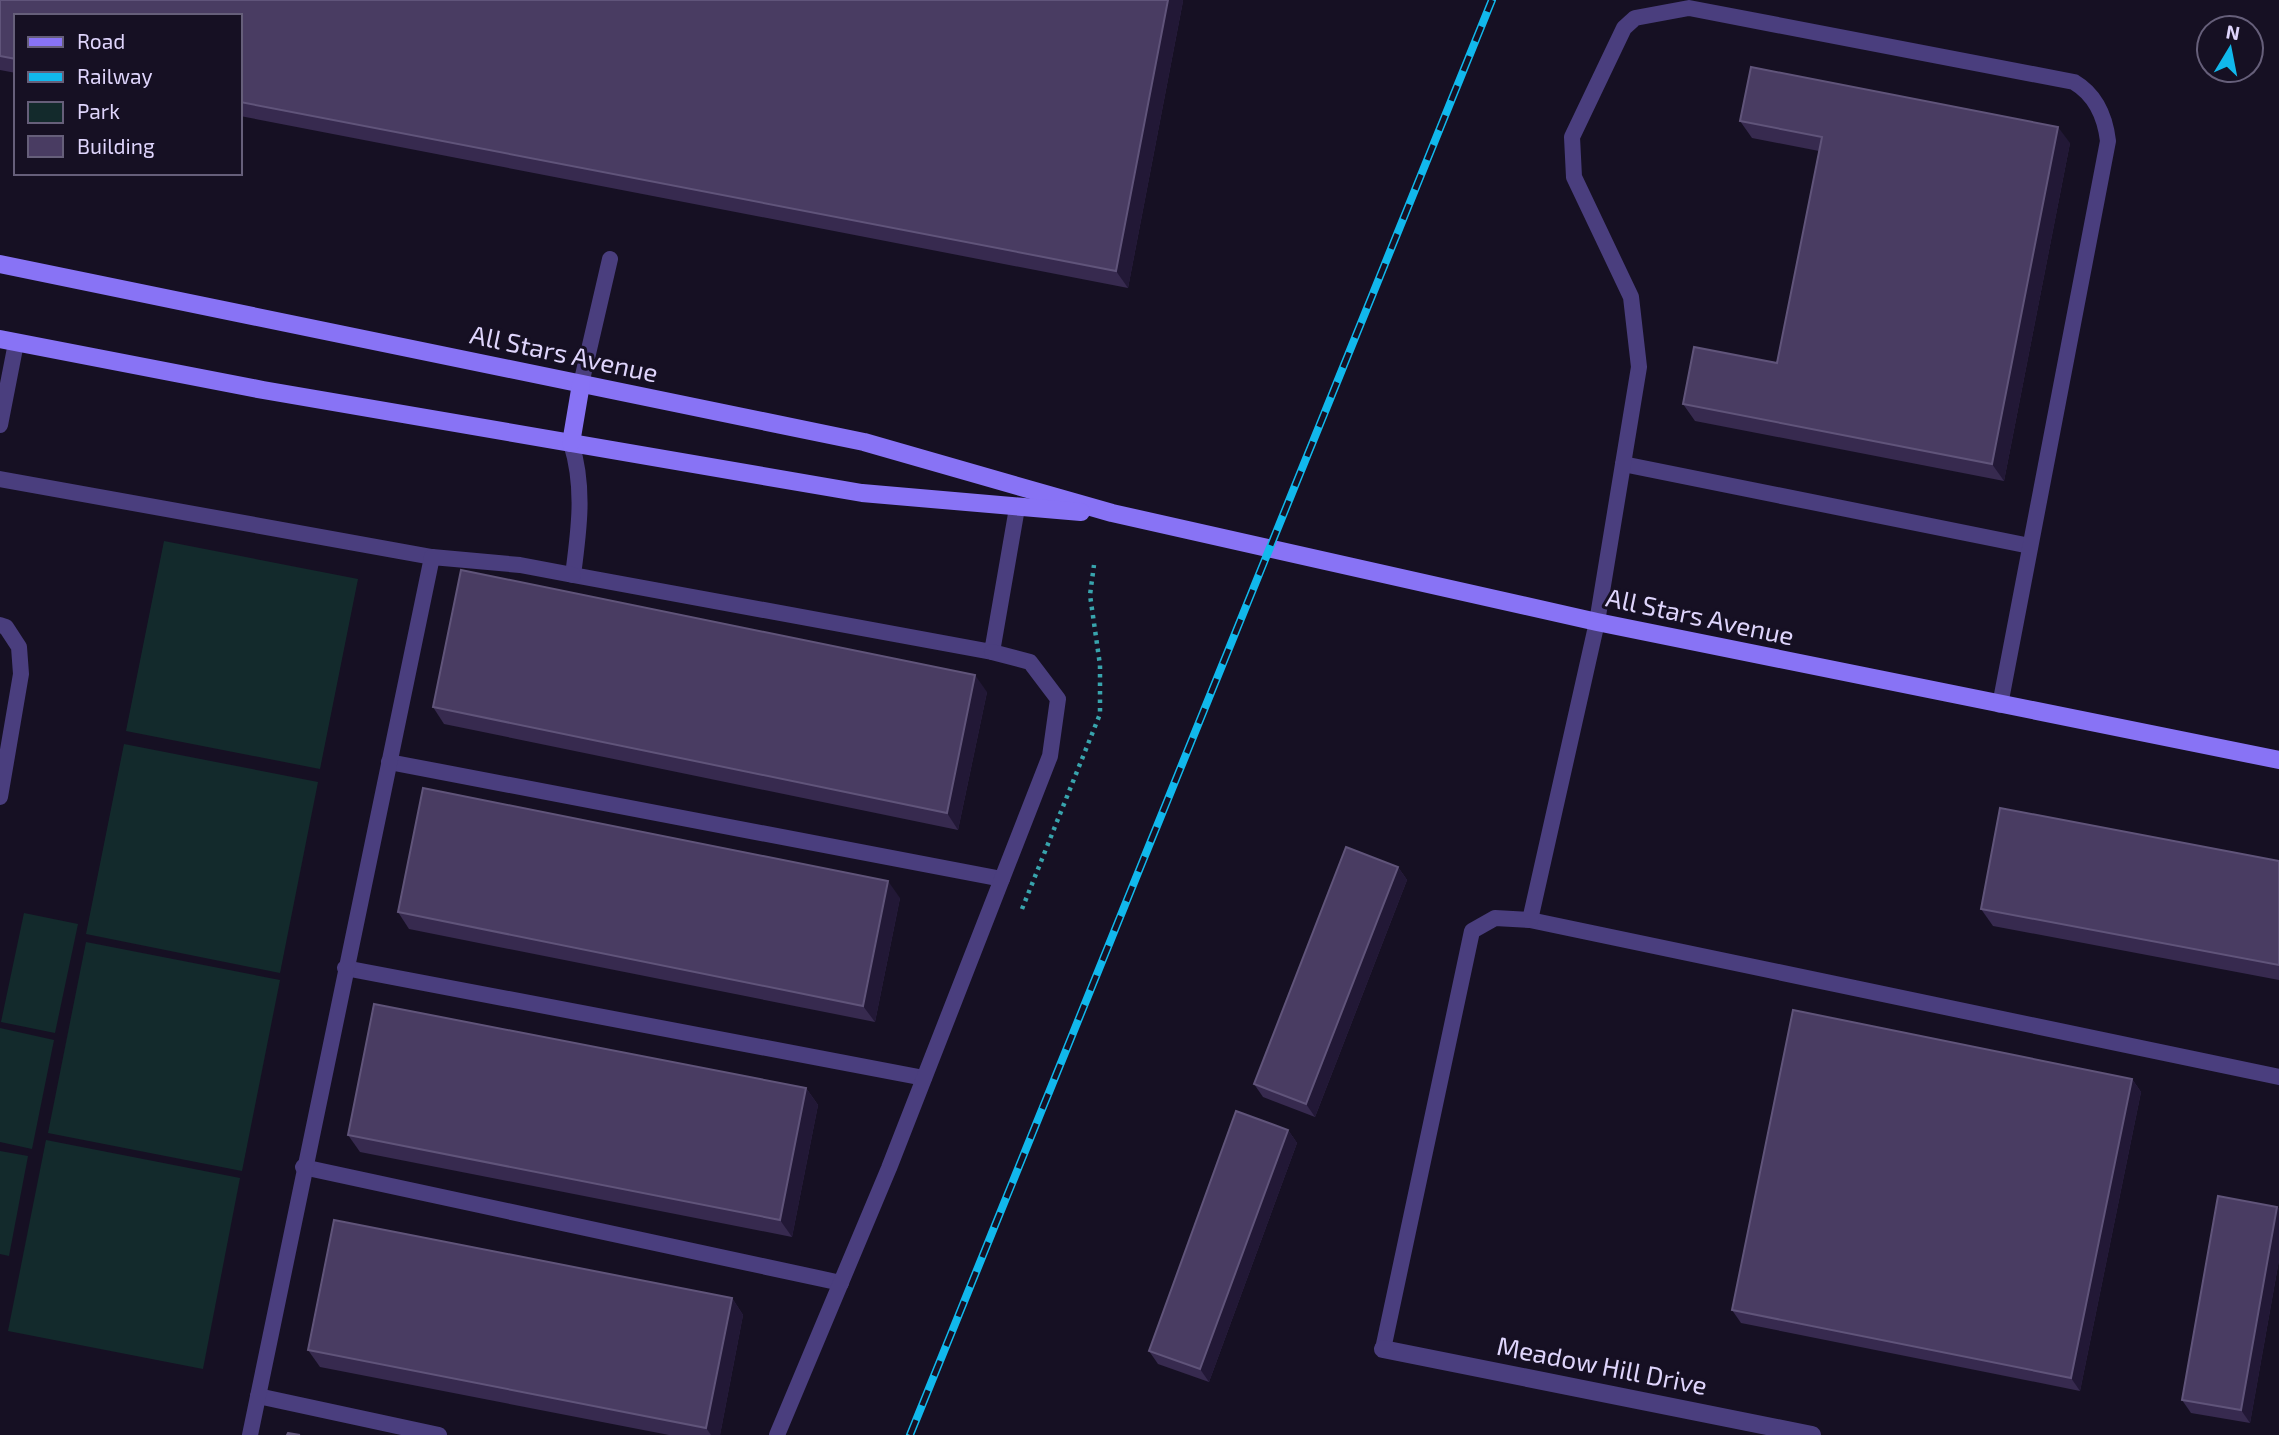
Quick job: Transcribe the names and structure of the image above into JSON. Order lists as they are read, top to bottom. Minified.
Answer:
{"streets":{"street":["All Stars Avenue","Meadow Hill Drive"]},"legend":["Road","Railway","Park","Building"],"north":"top"}
